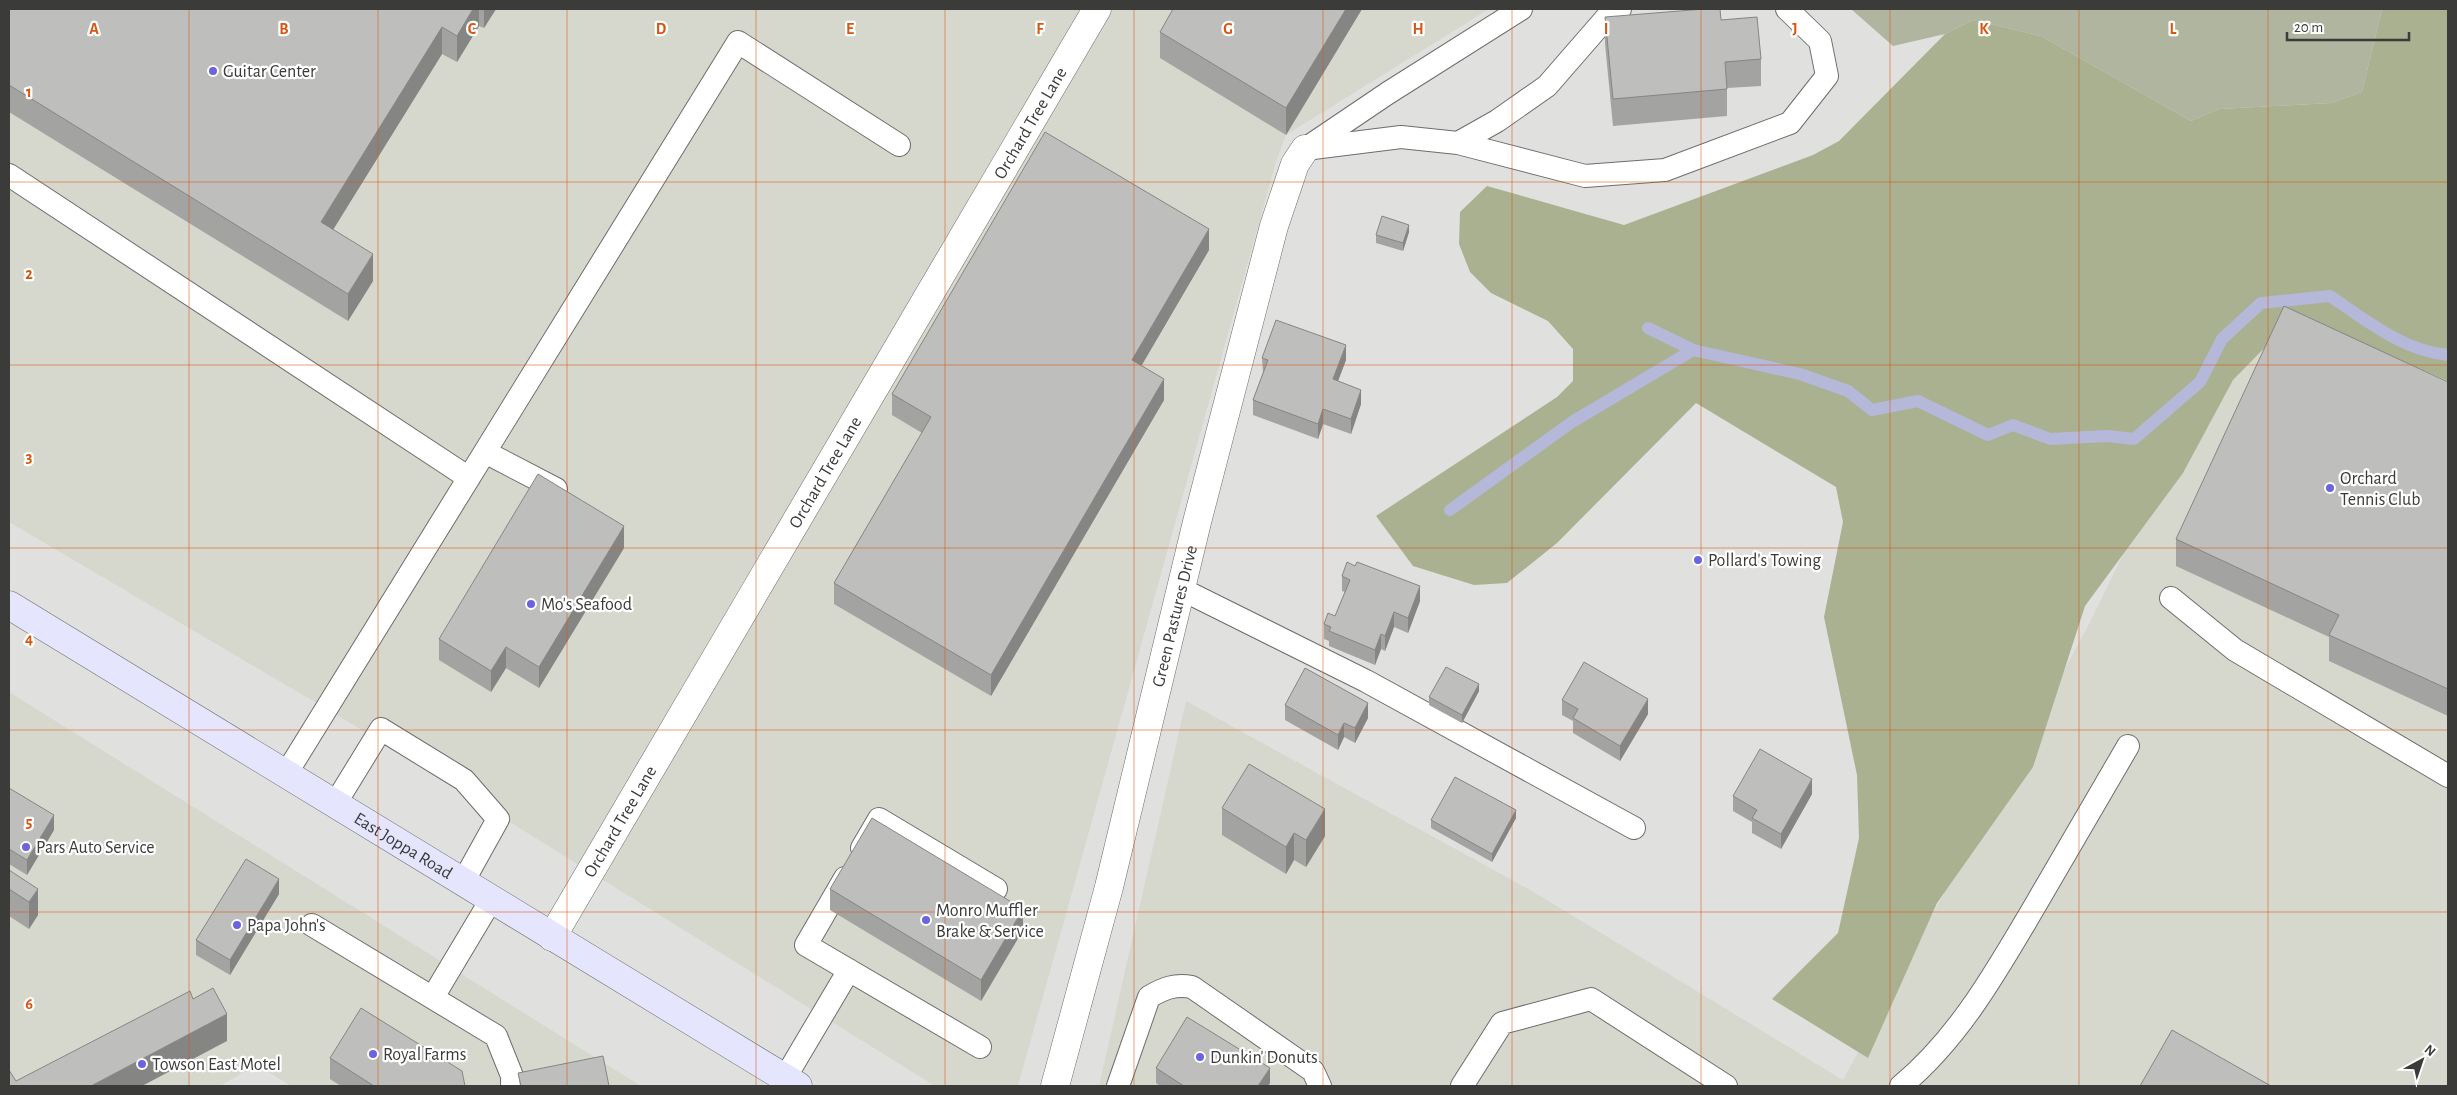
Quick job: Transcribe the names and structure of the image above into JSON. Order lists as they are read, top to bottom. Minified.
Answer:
{"streets":{"main road":["East Joppa Road"],"street":["Orchard Tree Lane","Green Pastures Drive"]},"crossings":[["Orchard Tree Lane","East Joppa Road"]],"places":["Guitar Center","Orchard Tennis Club","Pollard's Towing","Mo's Seafood","Pars Auto Service","Monro Muffler Brake & Service","Papa John's","Royal Farms","Dunkin' Donuts","Towson East Motel"],"scale_bar":"20 m","north":"top right","grid":{"columns":["A","B","C","D","E","F","G","H","I","J","K","L"],"rows":["1","2","3","4","5","6"]}}
